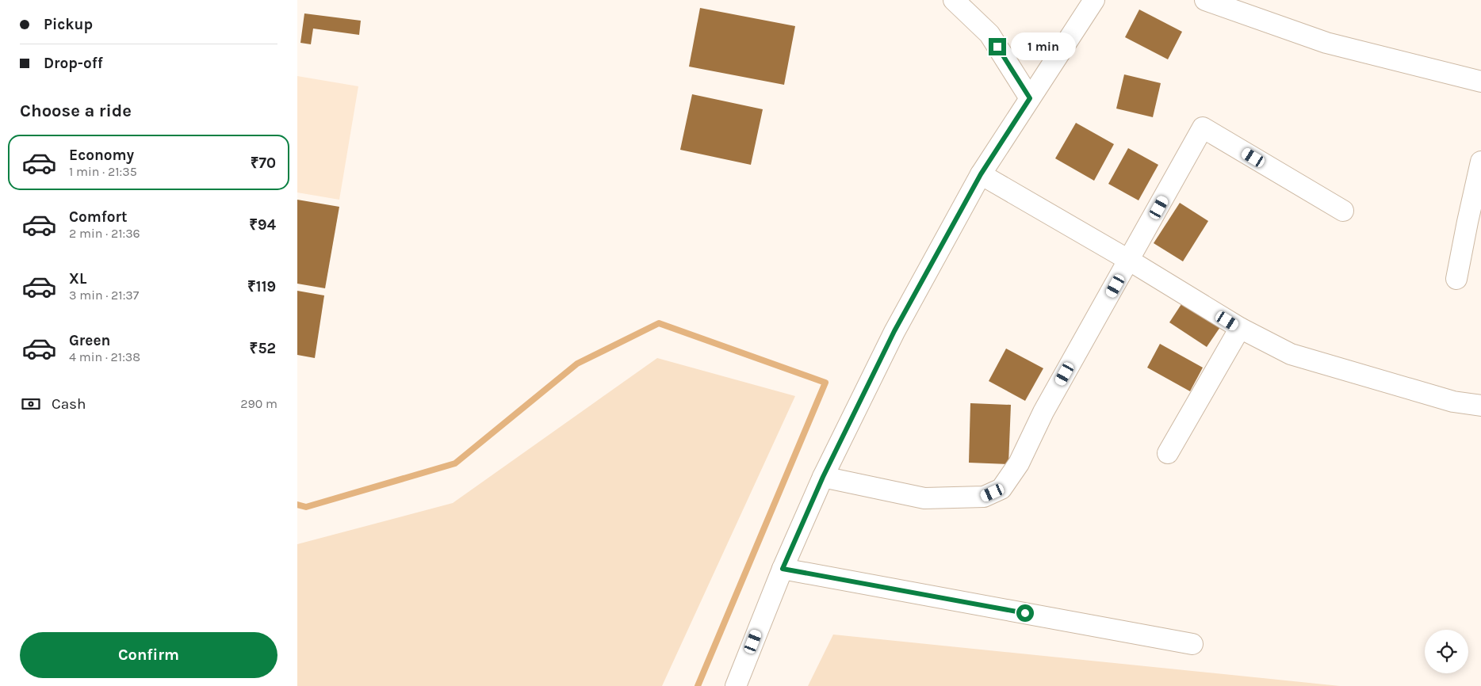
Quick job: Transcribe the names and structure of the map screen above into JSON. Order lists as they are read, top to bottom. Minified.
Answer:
{"page":{"banner":["Pickup","Drop-off"],"bubble":"1 min","heading":"Choose a ride","list":[{"name":"Economy","note":"1 min · 21:35","value":"₹70"},{"name":"Comfort","note":"2 min · 21:36","value":"₹94"},{"name":"XL","note":"3 min · 21:37","value":"₹119"},{"name":"Green","note":"4 min · 21:38","value":"₹52"}],"pay":["Cash","290 m"],"buttons":"Confirm"}}
